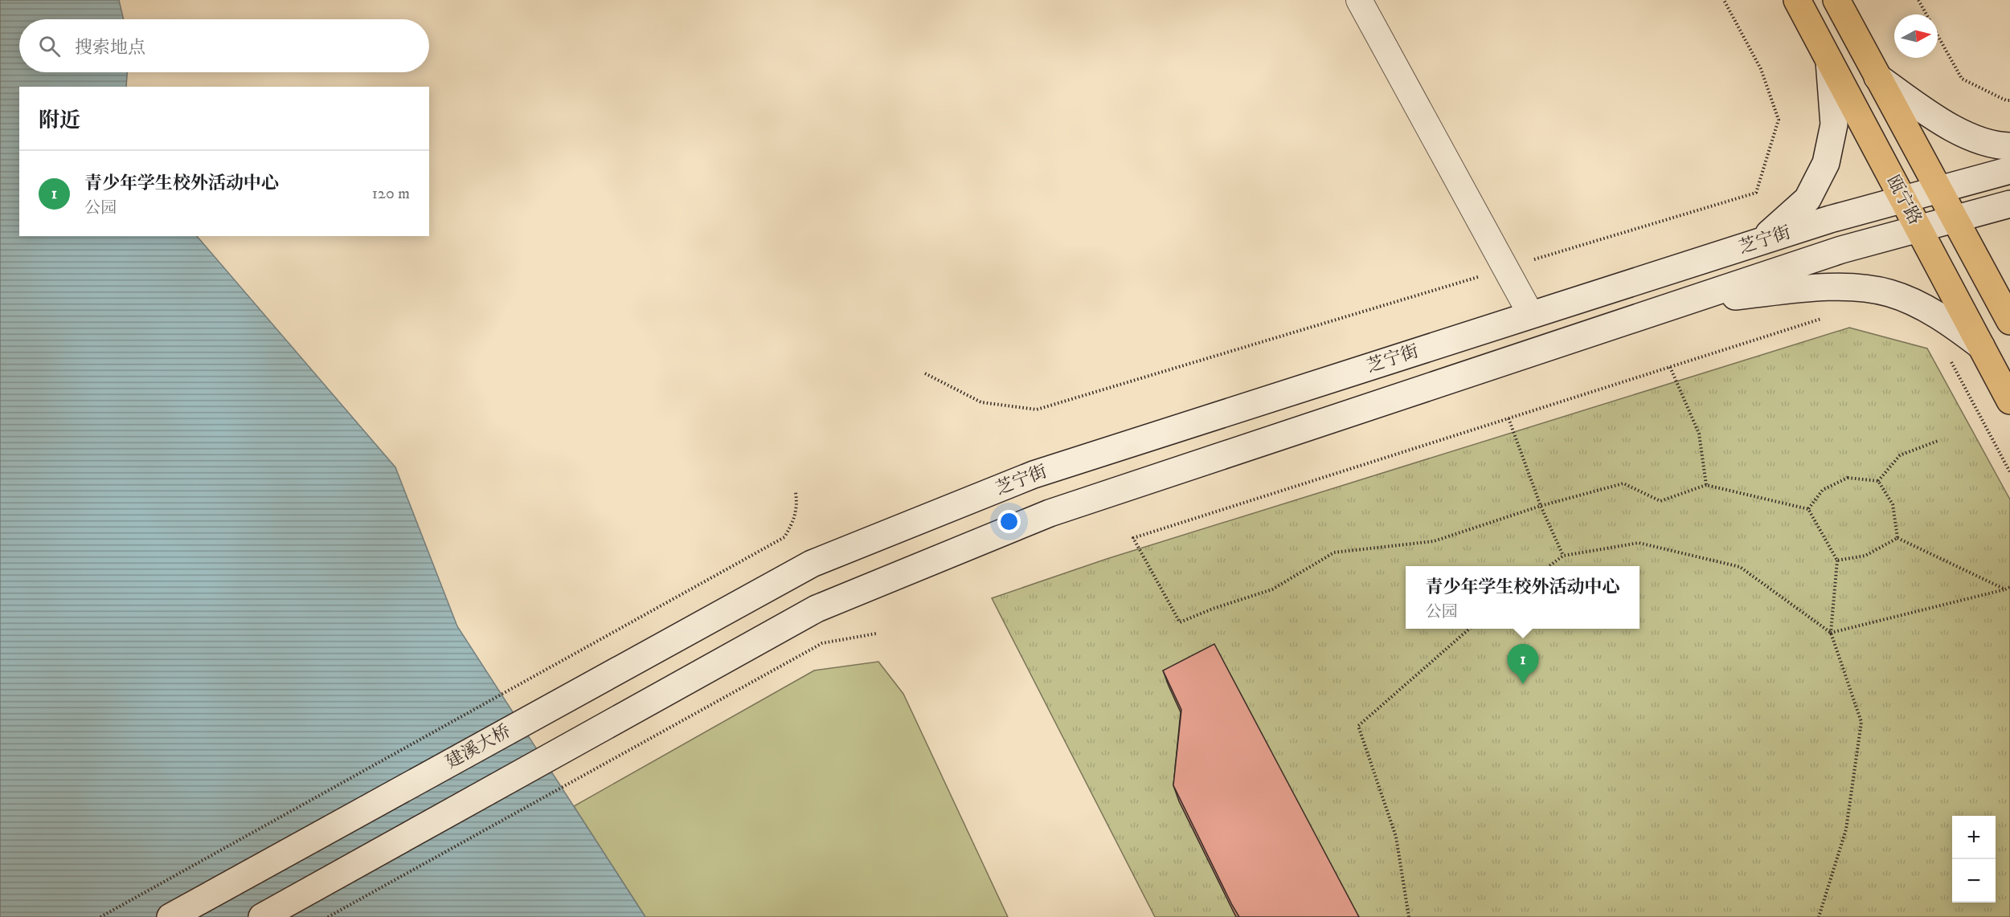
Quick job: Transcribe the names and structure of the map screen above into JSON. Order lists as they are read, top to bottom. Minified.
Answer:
{"streets":{"highway":["瓯宁路"],"main road":["芝宁街","建溪大桥"]},"crossings":[["瓯宁路","芝宁街"],["芝宁街","建溪大桥"]],"north":"right","page":{"search":"搜索地点","heading":"附近","list":[{"mark":"1","name":"青少年学生校外活动中心","note":"公园","value":"120 m"}],"popup":["青少年学生校外活动中心","公园"],"pins":"1","map_buttons":["+","−"]}}
